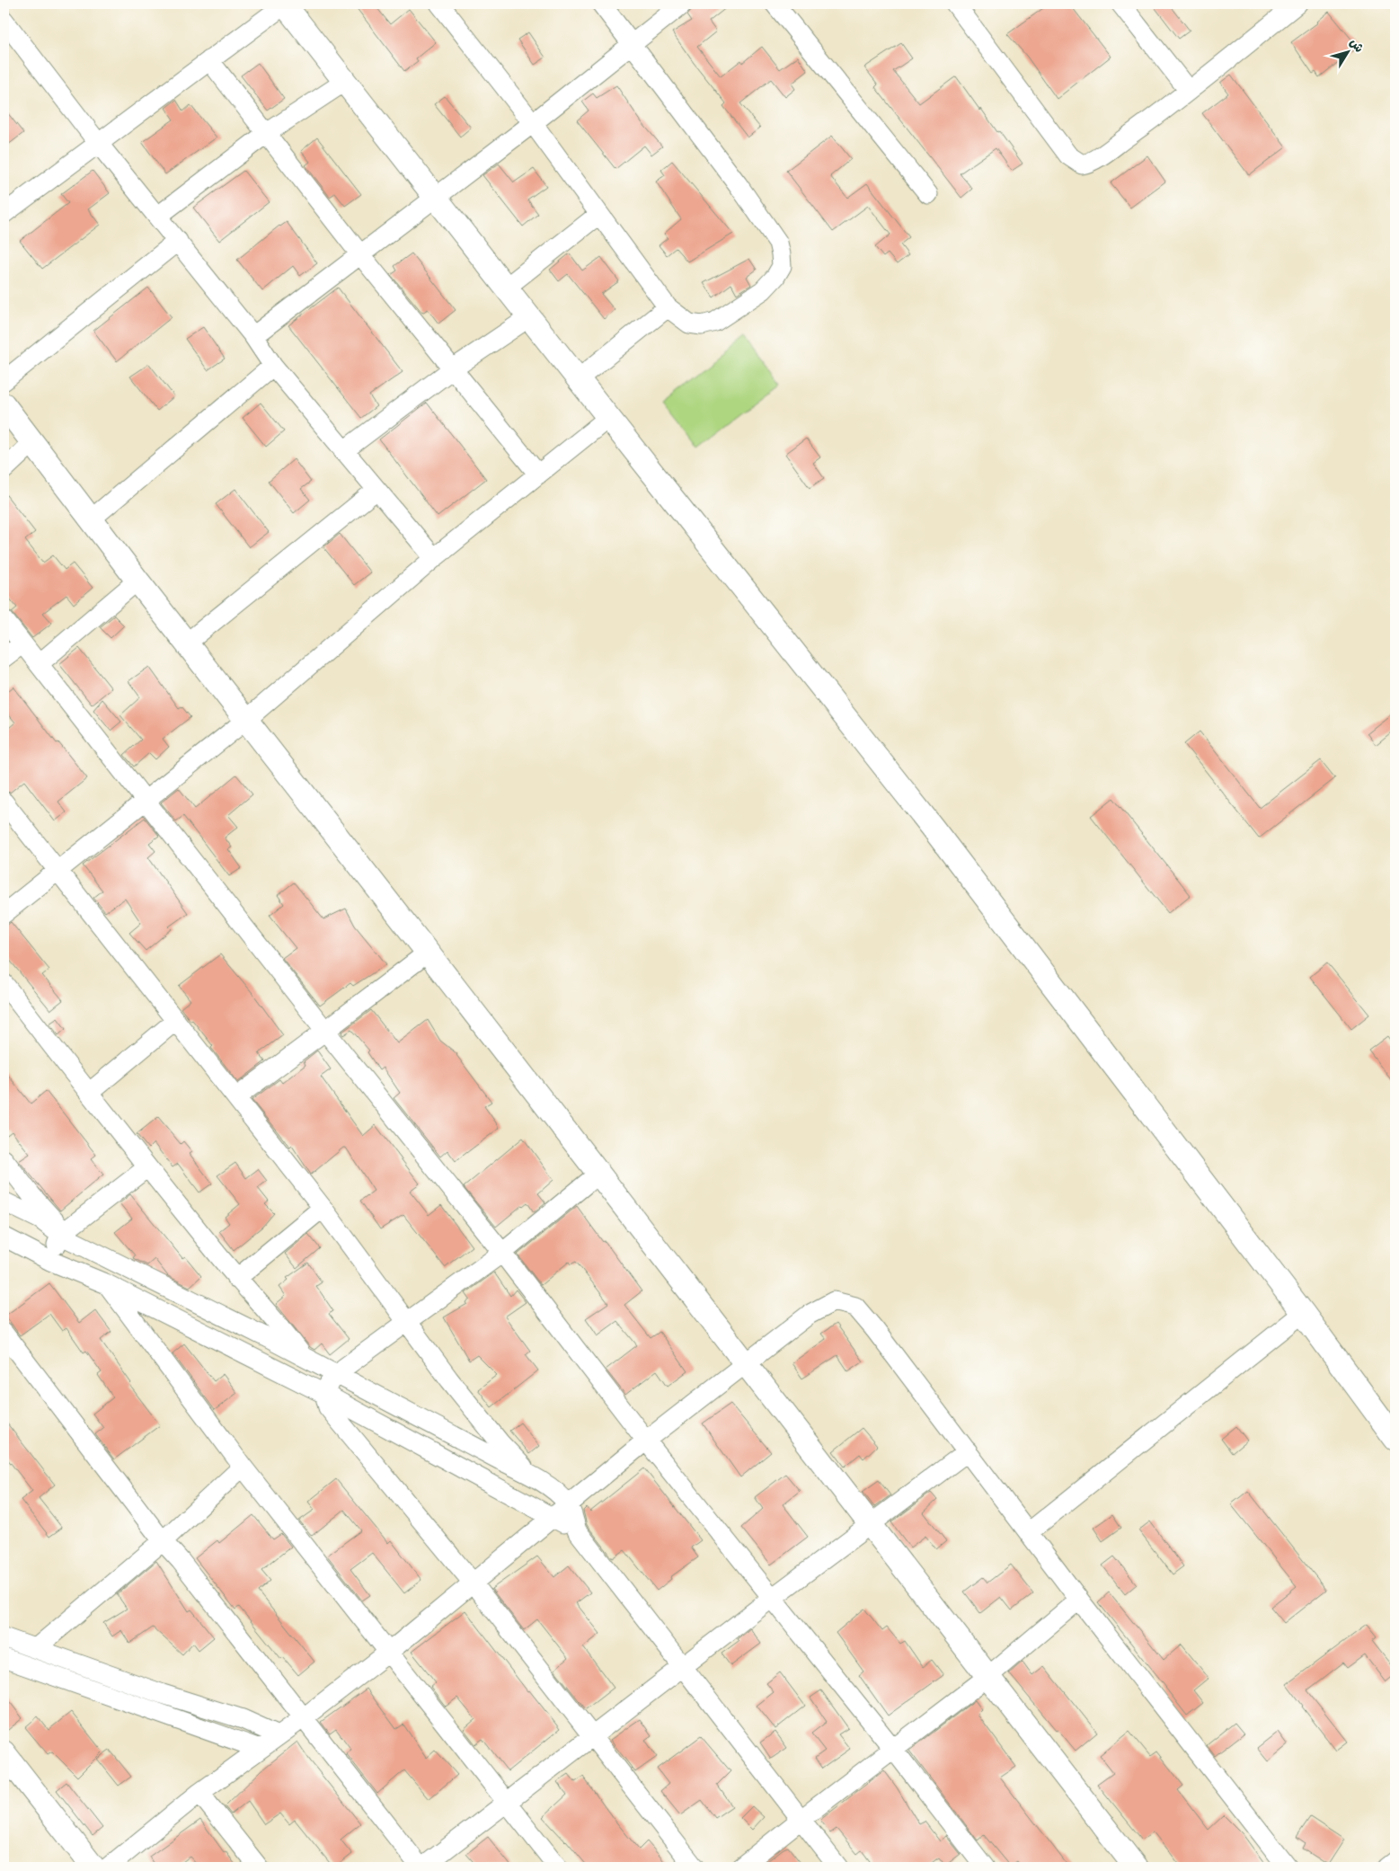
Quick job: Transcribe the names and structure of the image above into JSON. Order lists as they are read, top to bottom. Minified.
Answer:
{"north":"top right"}
